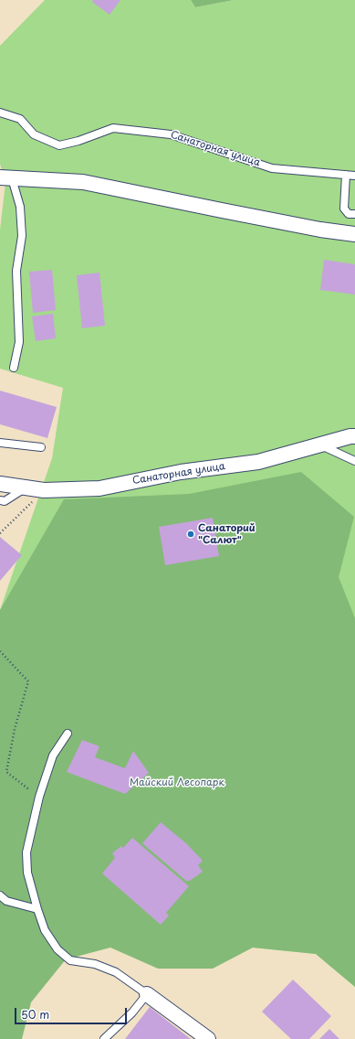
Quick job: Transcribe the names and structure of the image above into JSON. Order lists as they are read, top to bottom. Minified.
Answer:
{"streets":{"street":["Санаторная улица"]},"parks":["Майский Лесопарк"],"places":["Санаторий \"Салют\""],"scale_bar":"50 m"}
